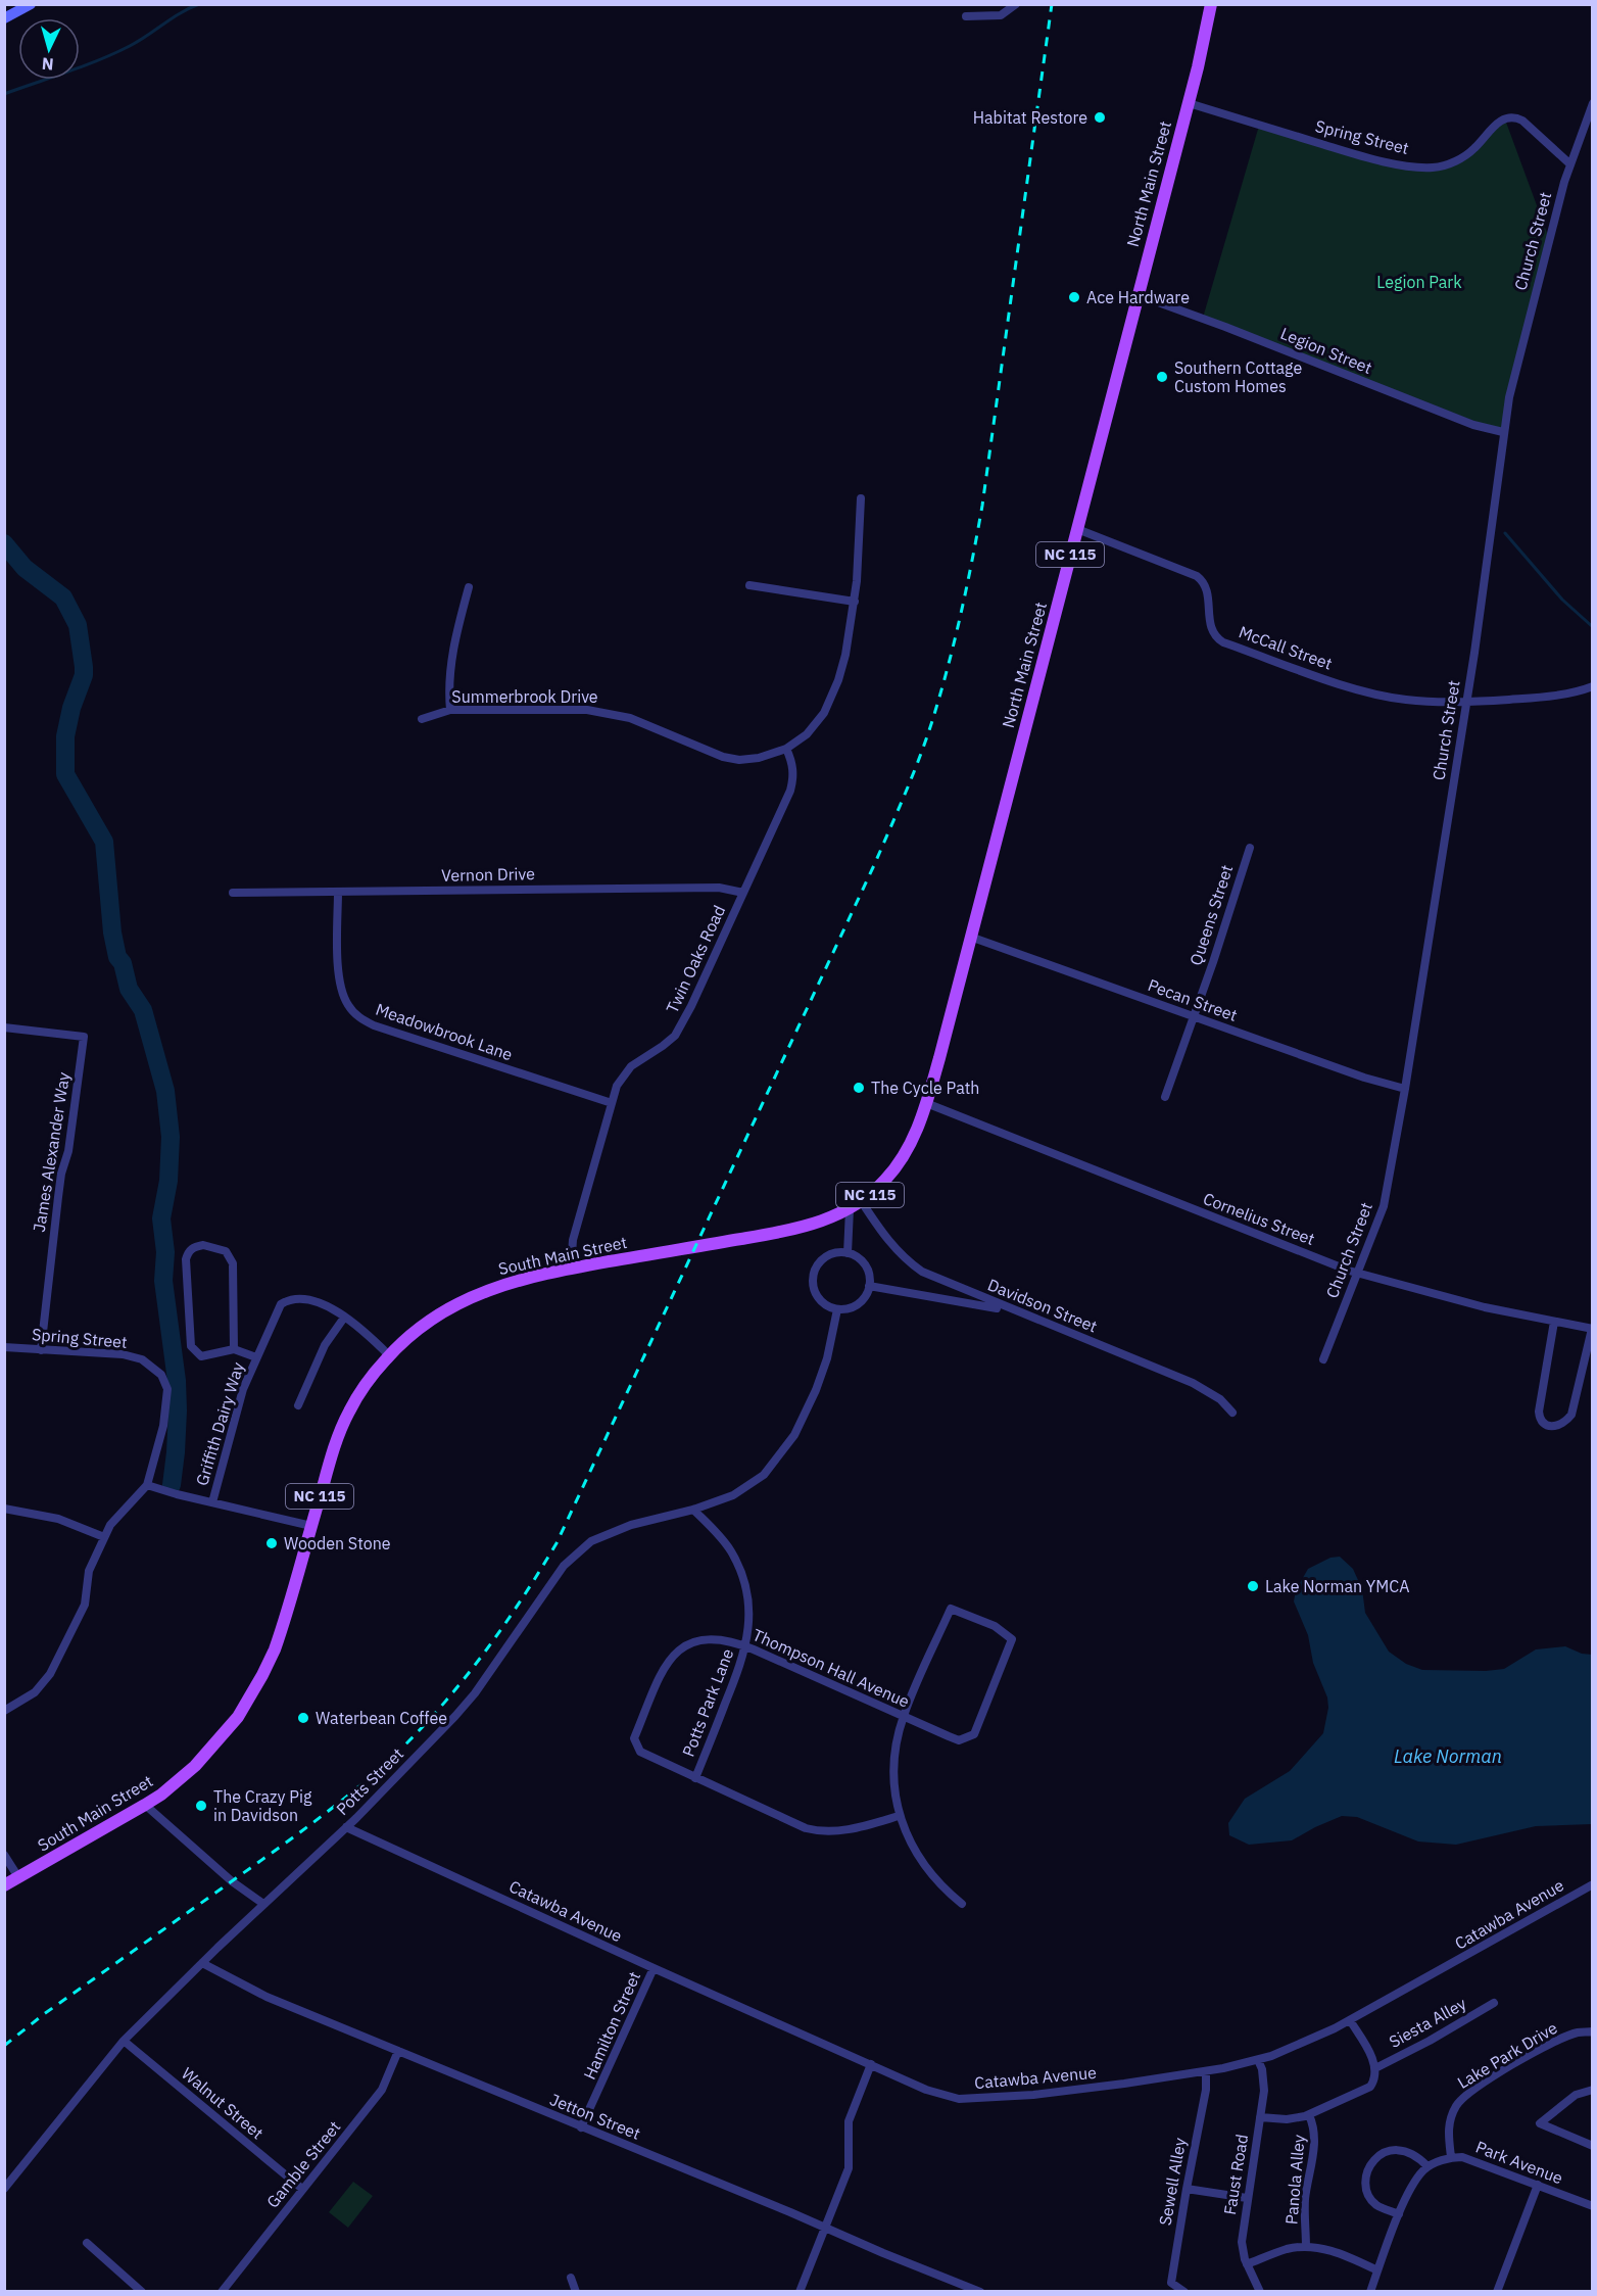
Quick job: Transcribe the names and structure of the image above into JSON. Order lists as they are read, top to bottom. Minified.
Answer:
{"streets":{"main road":["North Main Street","NC 115","South Main Street"],"street":["Spring Street","Church Street","Legion Street","McCall Street","Summerbrook Drive","Vernon Drive","Queens Street","Twin Oaks Road","Pecan Street","Meadowbrook Lane","James Alexander Way","Cornelius Street","Davidson Street","Griffith Dairy Way","Thompson Hall Avenue","Potts Park Lane","Potts Street","Catawba Avenue","Siesta Alley","Hamilton Street","Lake Park Drive","Walnut Street","Jetton Street","Park Avenue","Gamble Street","Faust Road","Panola Alley","Sewell Alley"]},"crossings":[["Spring Street","North Main Street"],["Spring Street","Church Street"],["Spring Street","James Alexander Way"],["North Main Street","Legion Street"],["North Main Street","McCall Street"],["North Main Street","Pecan Street"],["North Main Street","Cornelius Street"],["North Main Street","South Main Street"],["North Main Street","Davidson Street"],["Church Street","Legion Street"],["Church Street","McCall Street"],["Church Street","Pecan Street"],["Church Street","Cornelius Street"],["Summerbrook Drive","Twin Oaks Road"],["Vernon Drive","Twin Oaks Road"],["Vernon Drive","Meadowbrook Lane"],["Queens Street","Pecan Street"],["Twin Oaks Road","Meadowbrook Lane"],["Twin Oaks Road","South Main Street"],["South Main Street","Griffith Dairy Way"],["Thompson Hall Avenue","Potts Park Lane"],["Potts Park Lane","Potts Street"],["Potts Street","Catawba Avenue"],["Potts Street","Walnut Street"],["Potts Street","Jetton Street"],["Catawba Avenue","Hamilton Street"],["Catawba Avenue","Faust Road"],["Catawba Avenue","Sewell Alley"],["Hamilton Street","Jetton Street"],["Lake Park Drive","Park Avenue"],["Walnut Street","Gamble Street"],["Jetton Street","Gamble Street"]],"water":["Lake Norman"],"parks":["Legion Park"],"places":["Habitat Restore","Ace Hardware","Southern Cottage Custom Homes","The Cycle Path","Wooden Stone","Lake Norman YMCA","Waterbean Coffee","The Crazy Pig in Davidson"],"north":"bottom"}
